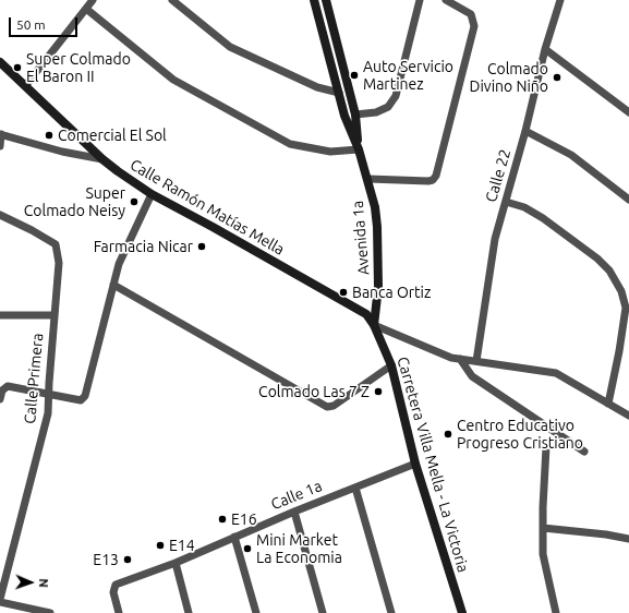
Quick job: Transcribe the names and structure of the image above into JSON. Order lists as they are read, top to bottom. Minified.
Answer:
{"streets":{"main road":["Calle Ramón Matías Mella","Avenida 1a","Carretera Villa Mella - La Victoria"],"street":["Calle 22","Calle Primera","Calle 1a"]},"crossings":[["Calle Ramón Matías Mella","Avenida 1a"],["Calle Ramón Matías Mella","Carretera Villa Mella - La Victoria"],["Avenida 1a","Carretera Villa Mella - La Victoria"],["Carretera Villa Mella - La Victoria","Calle 1a"]],"places":["Super Colmado El Baron II","Auto Servicio Martinez","Colmado Divino Niño","Comercial El Sol","Super Colmado Neisy","Farmacia Nicar","Banca Ortiz","Colmado Las 7 Z","Centro Educativo Progreso Cristiano","E16","E14","Mini Market La Economia","E13"],"scale_bar":"50 m","north":"right"}
